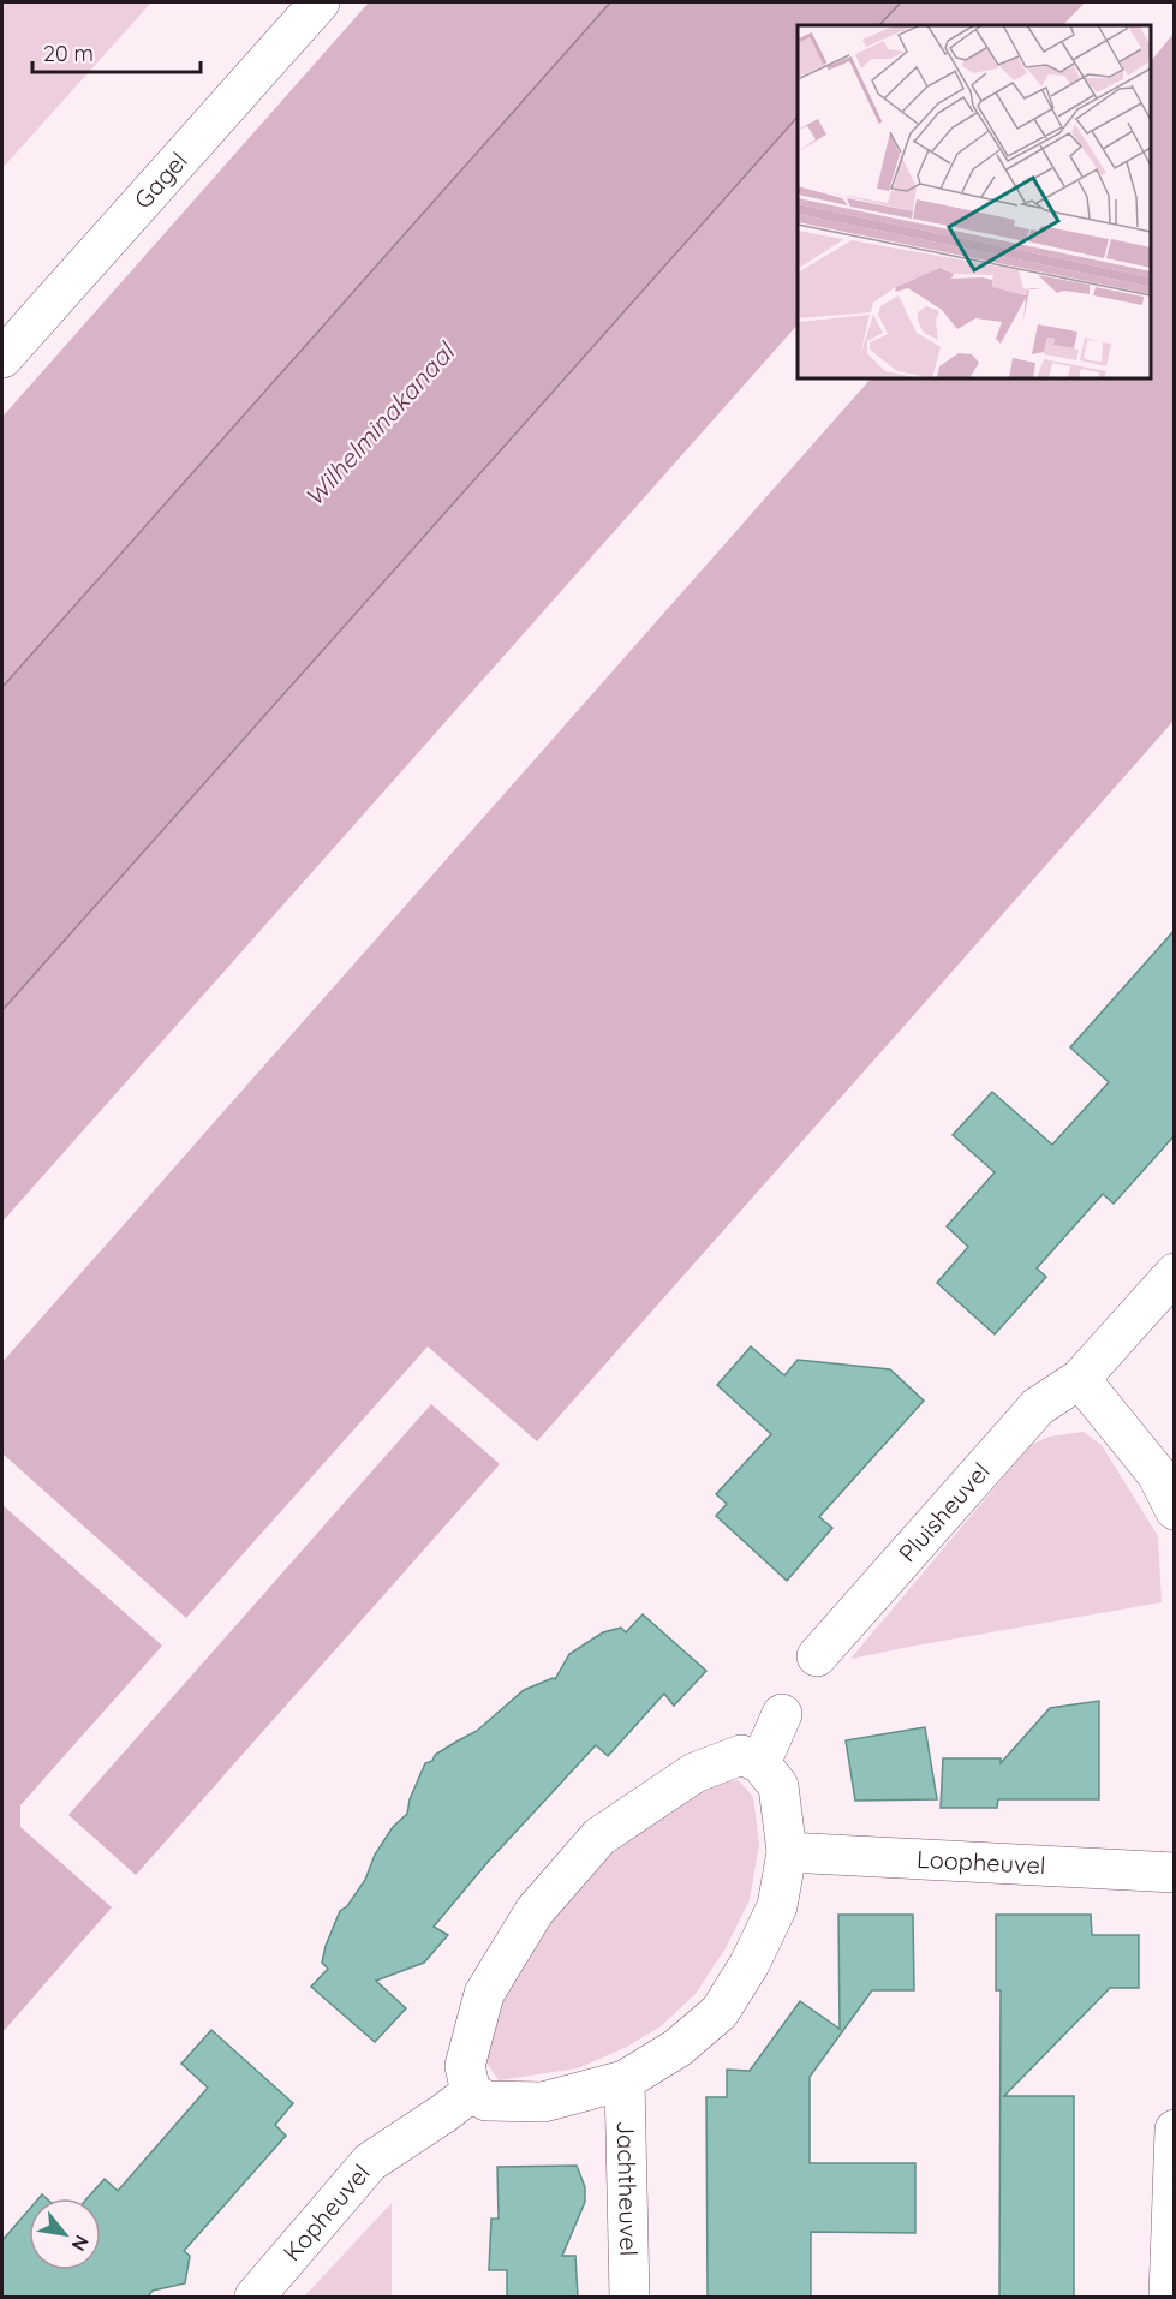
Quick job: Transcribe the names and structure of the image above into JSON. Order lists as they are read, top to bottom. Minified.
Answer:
{"streets":{"street":["Gagel","Pluisheuvel","Loopheuvel","Jachtheuvel","Kopheuvel"]},"water":["Wilhelminakanaal"],"scale_bar":"20 m","north":"bottom right"}
